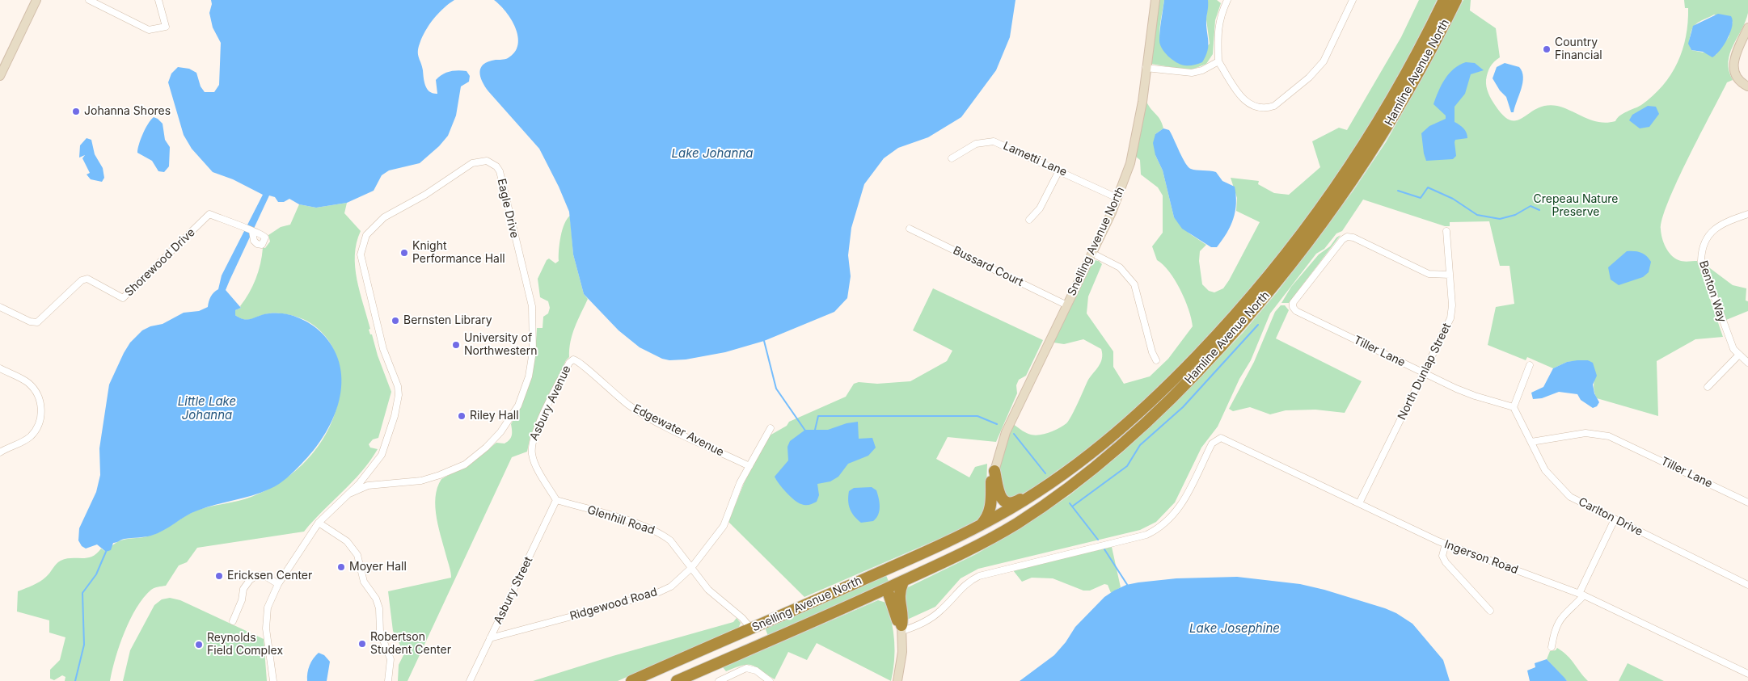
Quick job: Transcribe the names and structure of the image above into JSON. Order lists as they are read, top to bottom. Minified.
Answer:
{"streets":{"highway":["Hamline Avenue North","Snelling Avenue North"],"street":["Lametti Lane","Eagle Drive","Shorewood Drive","Bussard Court","Benton Way","Tiller Lane","North Dunlap Street","Asbury Avenue","Edgewater Avenue","Carlton Drive","Glenhill Road","Ingerson Road","Asbury Street","Ridgewood Road"]},"crossings":[["Hamline Avenue North","Snelling Avenue North"],["Lametti Lane","Snelling Avenue North"],["Snelling Avenue North","Bussard Court"],["Snelling Avenue North","Glenhill Road"],["Tiller Lane","North Dunlap Street"],["Tiller Lane","Carlton Drive"],["North Dunlap Street","Ingerson Road"],["Asbury Avenue","Edgewater Avenue"],["Asbury Avenue","Glenhill Road"],["Asbury Avenue","Asbury Street"],["Edgewater Avenue","Ridgewood Road"],["Glenhill Road","Asbury Street"],["Glenhill Road","Ridgewood Road"],["Asbury Street","Ridgewood Road"]],"water":["Lake Johanna","Little Lake Johanna","Lake Josephine"],"parks":["Crepeau Nature Preserve"],"places":["Country Financial","Johanna Shores","Knight Performance Hall","Bernsten Library","University of Northwestern","Riley Hall","Moyer Hall","Ericksen Center","Robertson Student Center","Reynolds Field Complex"]}
